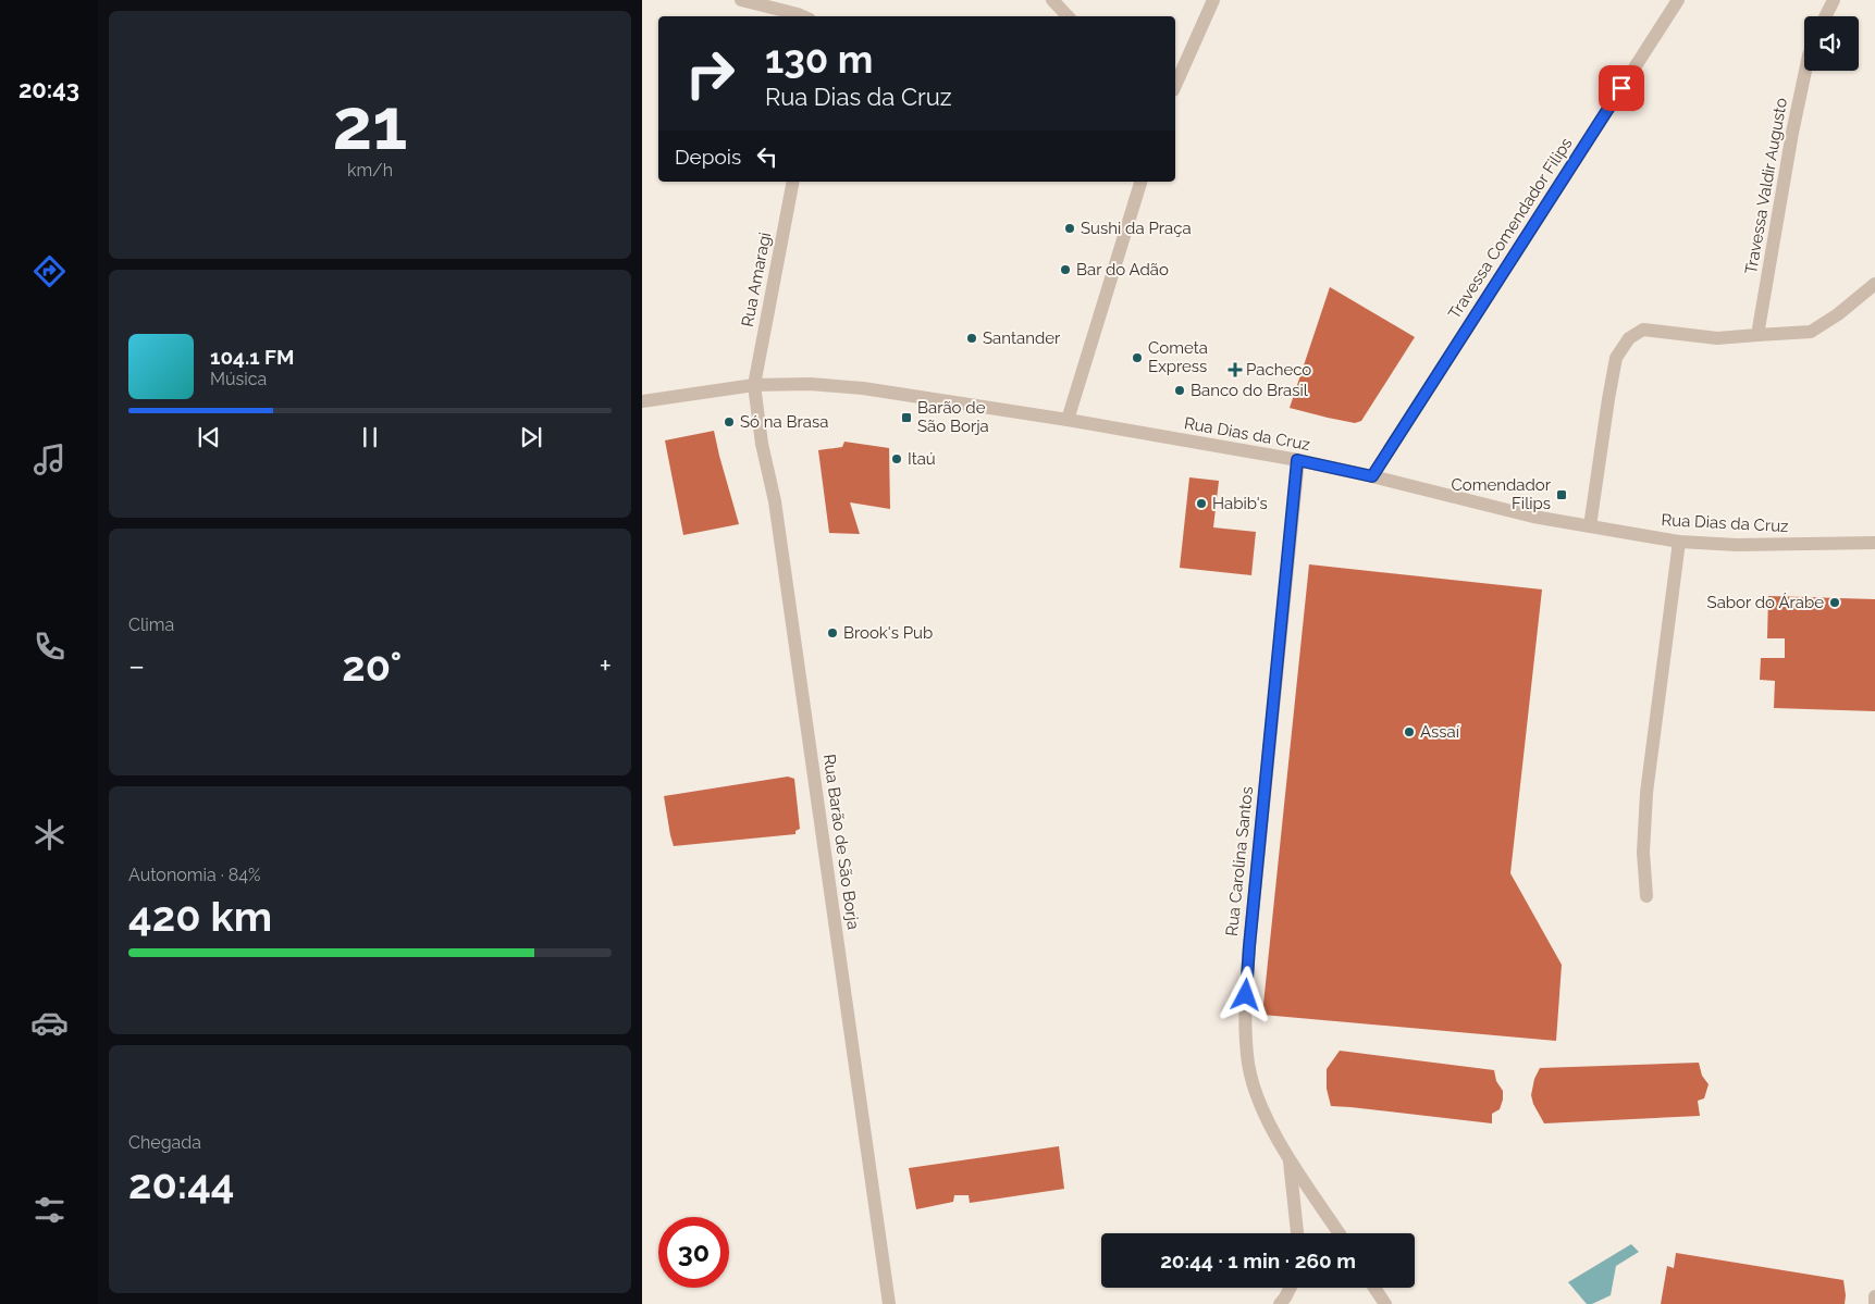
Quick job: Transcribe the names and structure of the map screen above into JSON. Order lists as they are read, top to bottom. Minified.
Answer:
{"streets":{"street":["Travessa Valdir Augusto","Travessa Comendador Filips","Rua Amaragi","Rua Dias da Cruz","Rua Barão de São Borja","Rua Carolina Santos"]},"crossings":[["Travessa Comendador Filips","Rua Dias da Cruz"],["Rua Amaragi","Rua Dias da Cruz"],["Rua Amaragi","Rua Barão de São Borja"],["Rua Dias da Cruz","Rua Barão de São Borja"],["Rua Dias da Cruz","Rua Carolina Santos"]],"places":{"other":["Sushi da Praça","Bar do Adão","Santander","Cometa Express","Banco do Brasil","Só na Brasa","Itaú","Habib's","Sabor do Árabe","Brook's Pub","Assaí"],"health":["Pacheco"],"transit":["Barão de São Borja","Comendador Filips"]},"page":{"tabs":"20:43","tile":[["21","km/h"],"Clima",["Autonomia · 84%","420 km"],["Chegada","20:44"]],"turn":["130 m","Rua Dias da Cruz"],"then":"Depois","song":["104.1 FM","Música"],"heat":["−","20°","+"],"limit":"30","trip":"20:44 · 1 min · 260 m"}}
